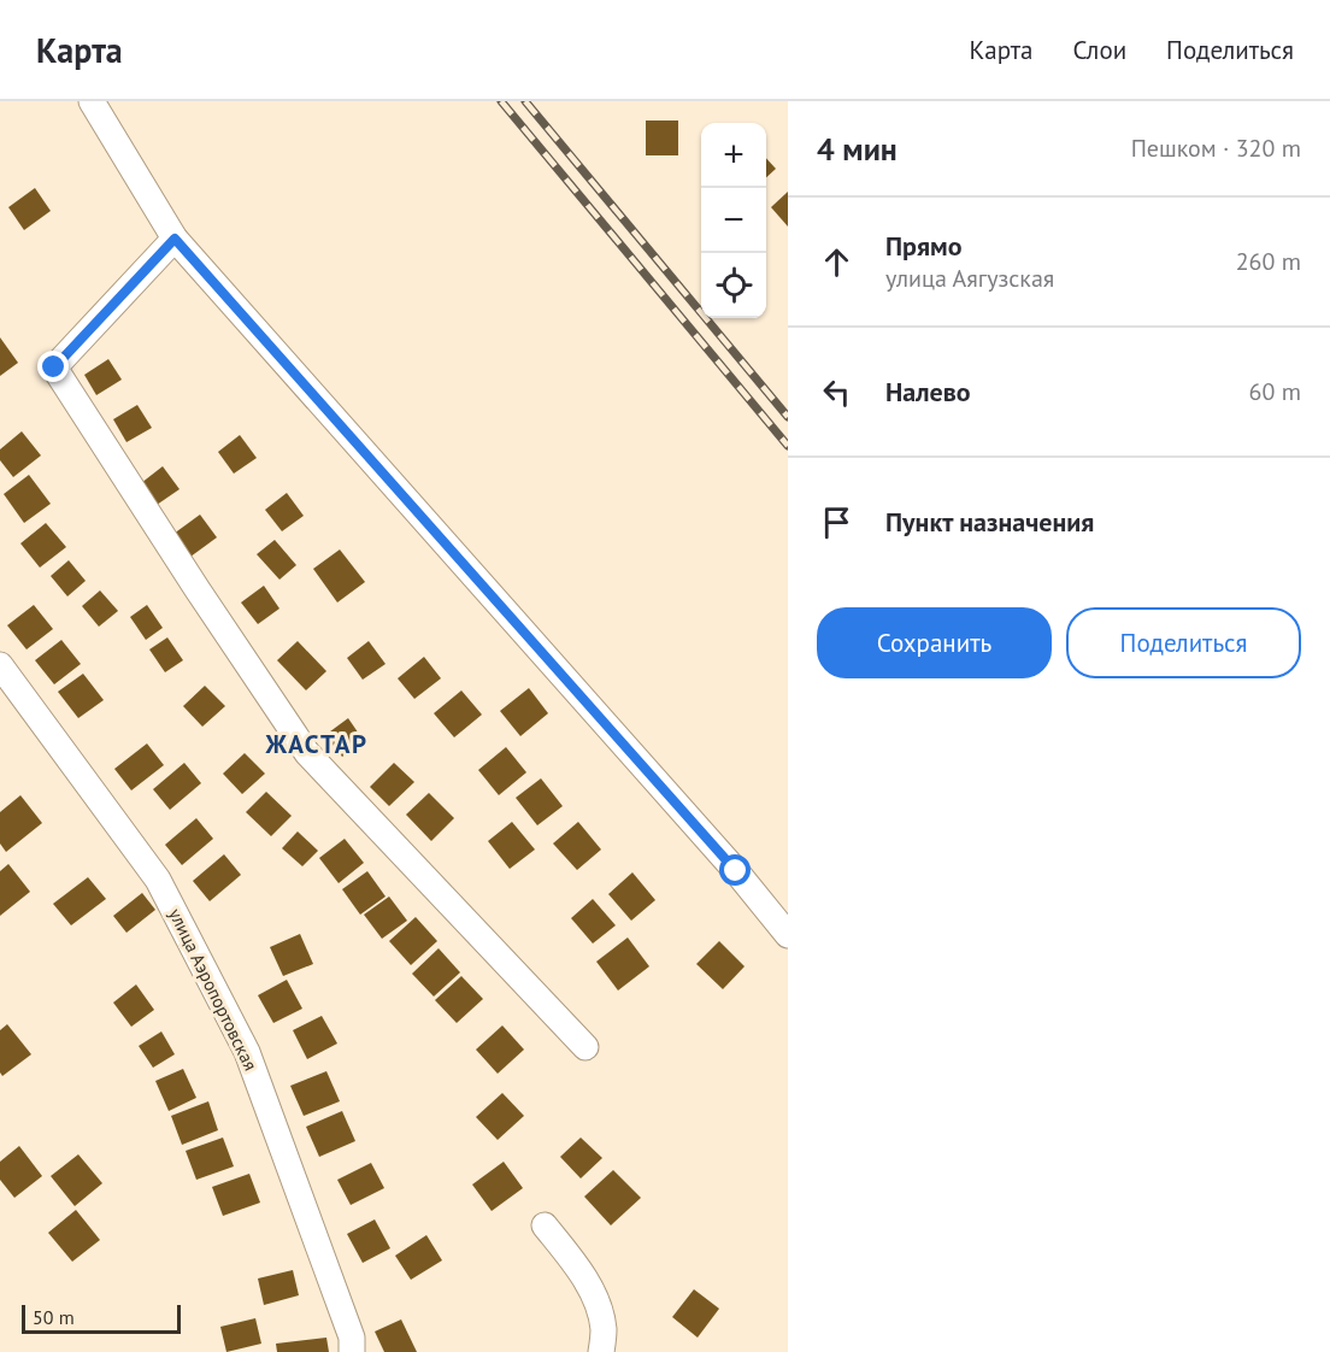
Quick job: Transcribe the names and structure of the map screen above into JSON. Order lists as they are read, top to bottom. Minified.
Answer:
{"streets":{"street":["улица Аэропортовская"]},"districts":["ЖАСТАР"],"scale_bar":"50 m","page":{"header":"Карта","nav":["Карта","Слои","Поделиться"],"heading":["4 мин","Пешком · 320 m"],"map_buttons":["+","−"],"list":[["Прямо","улица Аягузская","260 m"],["Налево","60 m"],"Пункт назначения"],"buttons":["Сохранить","Поделиться"],"scale":"50 m"}}
